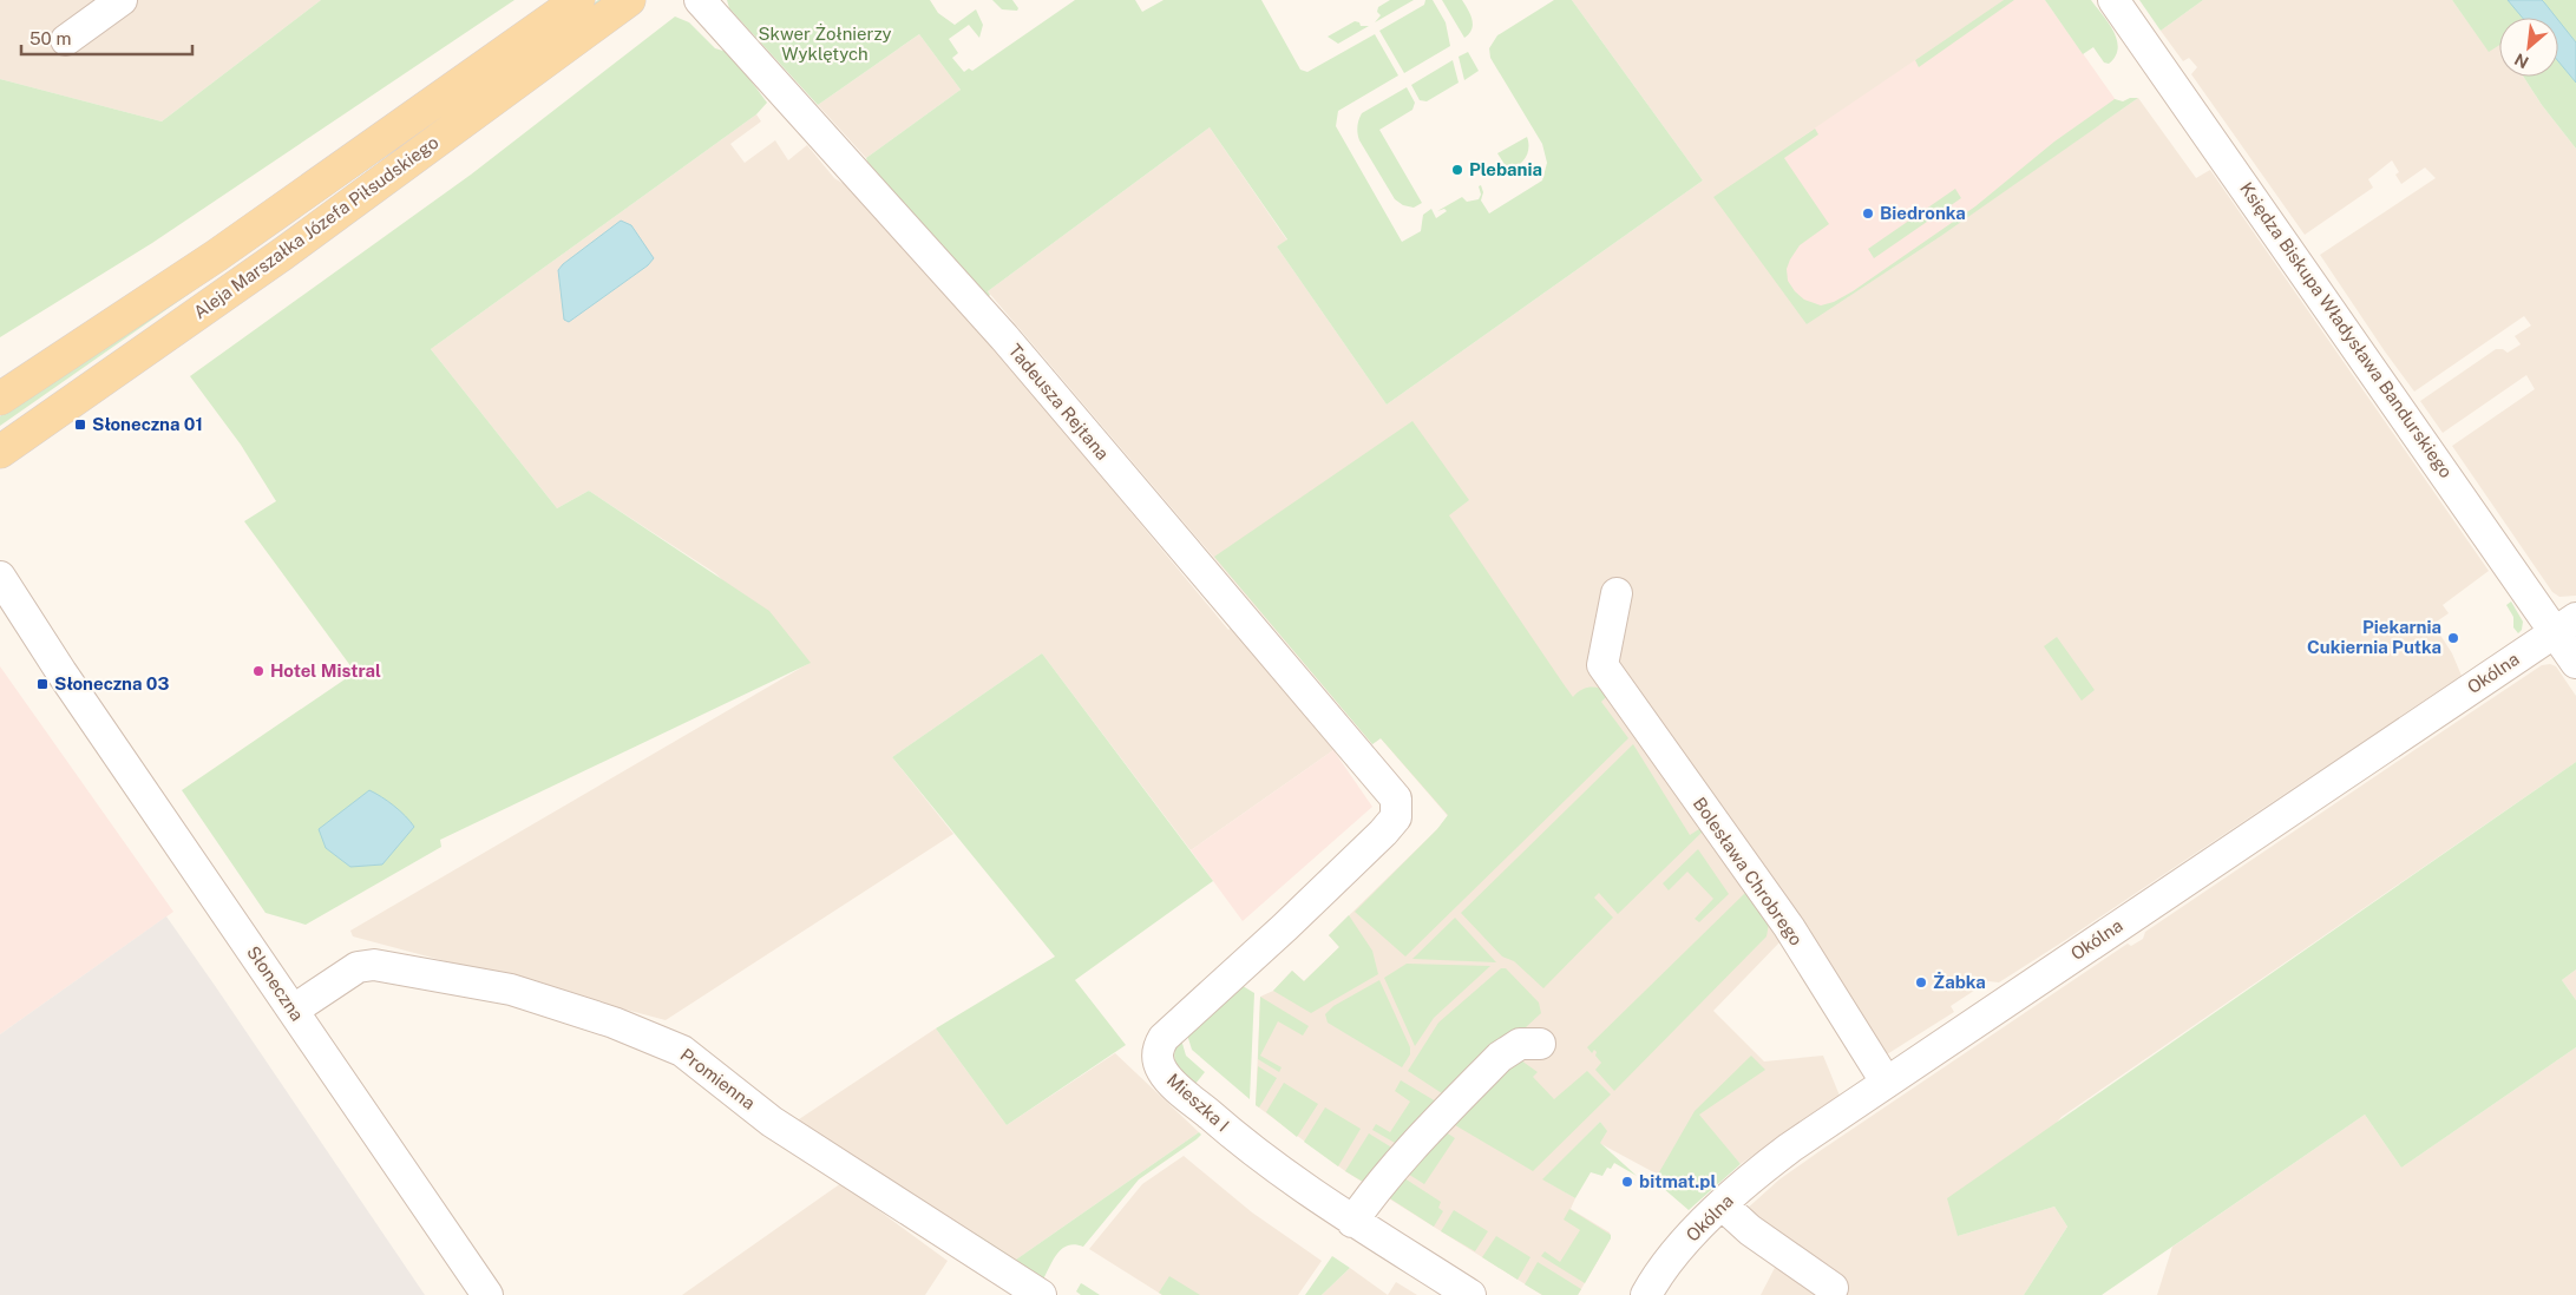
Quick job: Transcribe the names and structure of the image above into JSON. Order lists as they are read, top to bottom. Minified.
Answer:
{"streets":{"main road":["Aleja Marszałka Józefa Piłsudskiego"],"street":["Księdza Biskupa Władysława Bandurskiego","Tadeusza Rejtana","Okólna","Bolesława Chrobrego","Słoneczna","Promienna","Mieszka I"]},"crossings":[["Księdza Biskupa Władysława Bandurskiego","Okólna"],["Tadeusza Rejtana","Mieszka I"],["Okólna","Bolesława Chrobrego"],["Słoneczna","Promienna"]],"parks":["Skwer Żołnierzy Wyklętych"],"places":{"other":["Plebania","Biedronka","Piekarnia Cukiernia Putka","Hotel Mistral","Żabka","bitmat.pl"],"transit":["Słoneczna 01","Słoneczna 03"]},"scale_bar":"50 m","north":"bottom left"}
